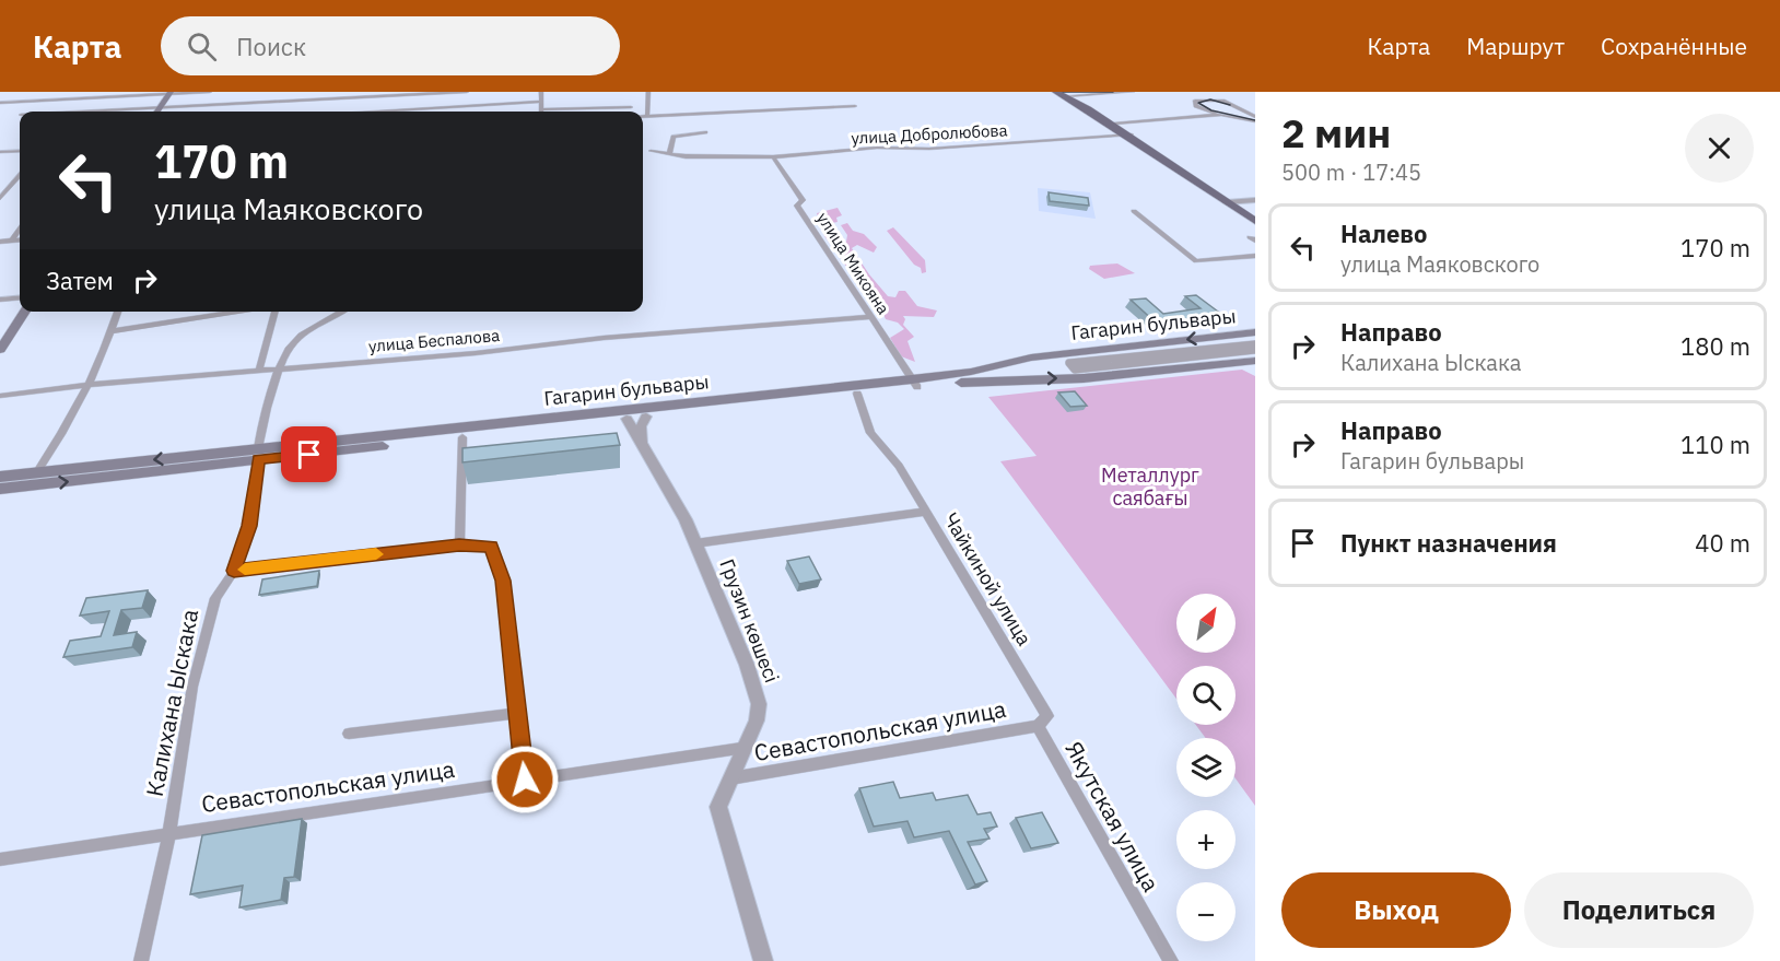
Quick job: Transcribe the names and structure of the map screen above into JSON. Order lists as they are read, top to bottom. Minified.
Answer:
{"streets":{"main road":["Гагарин бульвары"],"street":["улица Добролюбова","улица Микояна","улица Беспалова","Чайкиной улица","Грузин көшесі","Калихана Ыскака","Севастопольская улица","Якутская улица"]},"crossings":[["улица Добролюбова","улица Микояна"],["улица Микояна","Гагарин бульвары"],["улица Микояна","улица Беспалова"],["Гагарин бульвары","Чайкиной улица"],["Гагарин бульвары","Грузин көшесі"],["Гагарин бульвары","Калихана Ыскака"],["улица Беспалова","Калихана Ыскака"],["Чайкиной улица","Севастопольская улица"],["Чайкиной улица","Якутская улица"],["Грузин көшесі","Севастопольская улица"],["Калихана Ыскака","Севастопольская улица"],["Севастопольская улица","Якутская улица"]],"parks":["Металлург саябағы"],"north":"top right","page":{"header":"Карта","search":"Поиск","nav":["Карта","Маршрут","Сохранённые"],"heading":["2 мин","500 m · 17:45"],"turn":["170 m","улица Маяковского"],"list":[{"name":"Налево","note":"улица Маяковского","value":"170 m"},{"name":"Направо","note":"Калихана Ыскака","value":"180 m"},{"name":"Направо","note":"Гагарин бульвары","value":"110 m"},{"name":"Пункт назначения","value":"40 m"}],"then":"Затем","map_buttons":["+","−"],"buttons":["Выход","Поделиться"]}}
